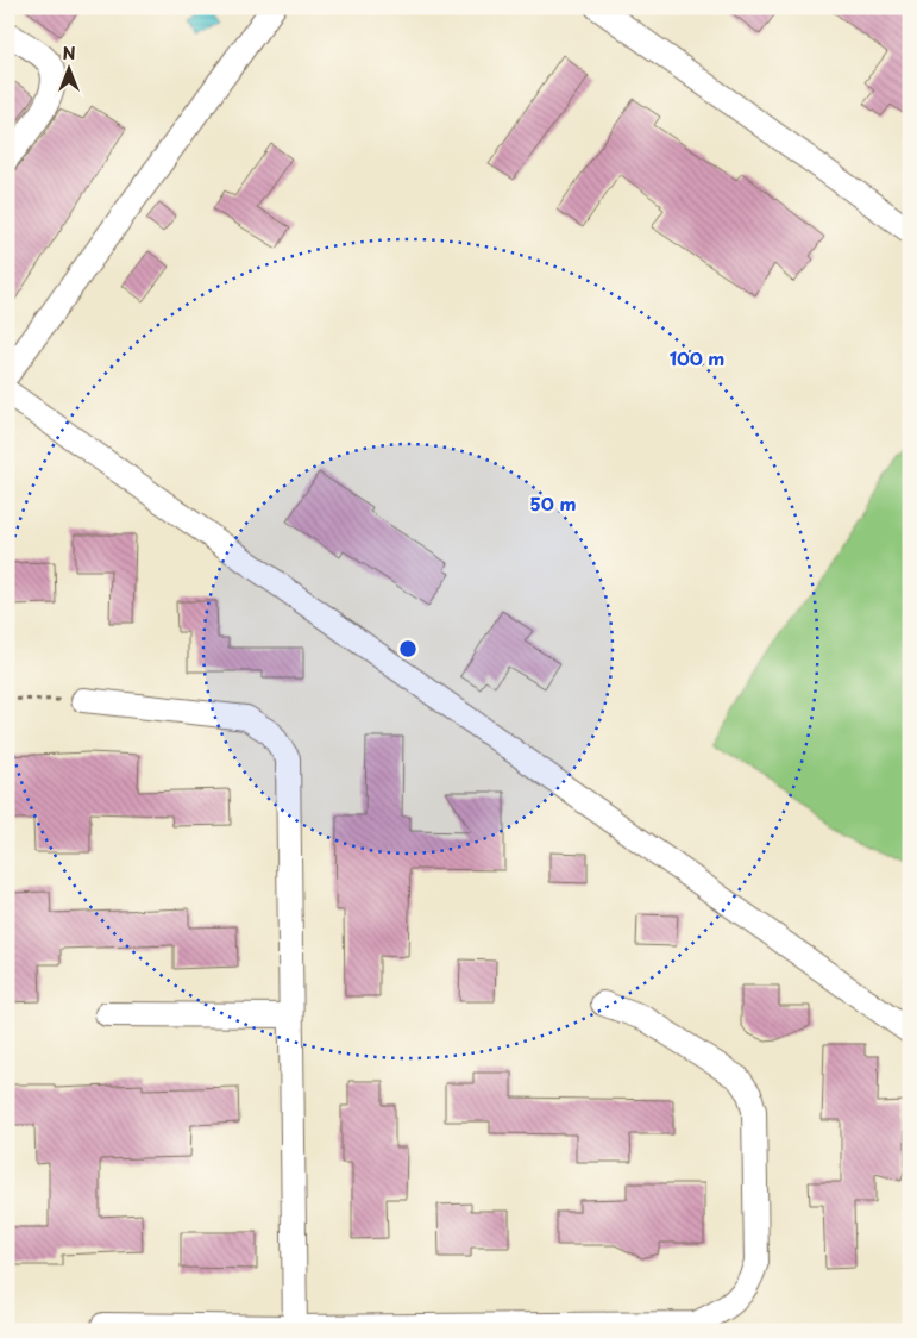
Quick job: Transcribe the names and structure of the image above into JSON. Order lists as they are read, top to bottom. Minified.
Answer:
{"north":"top","rings":["100 m","50 m"]}
